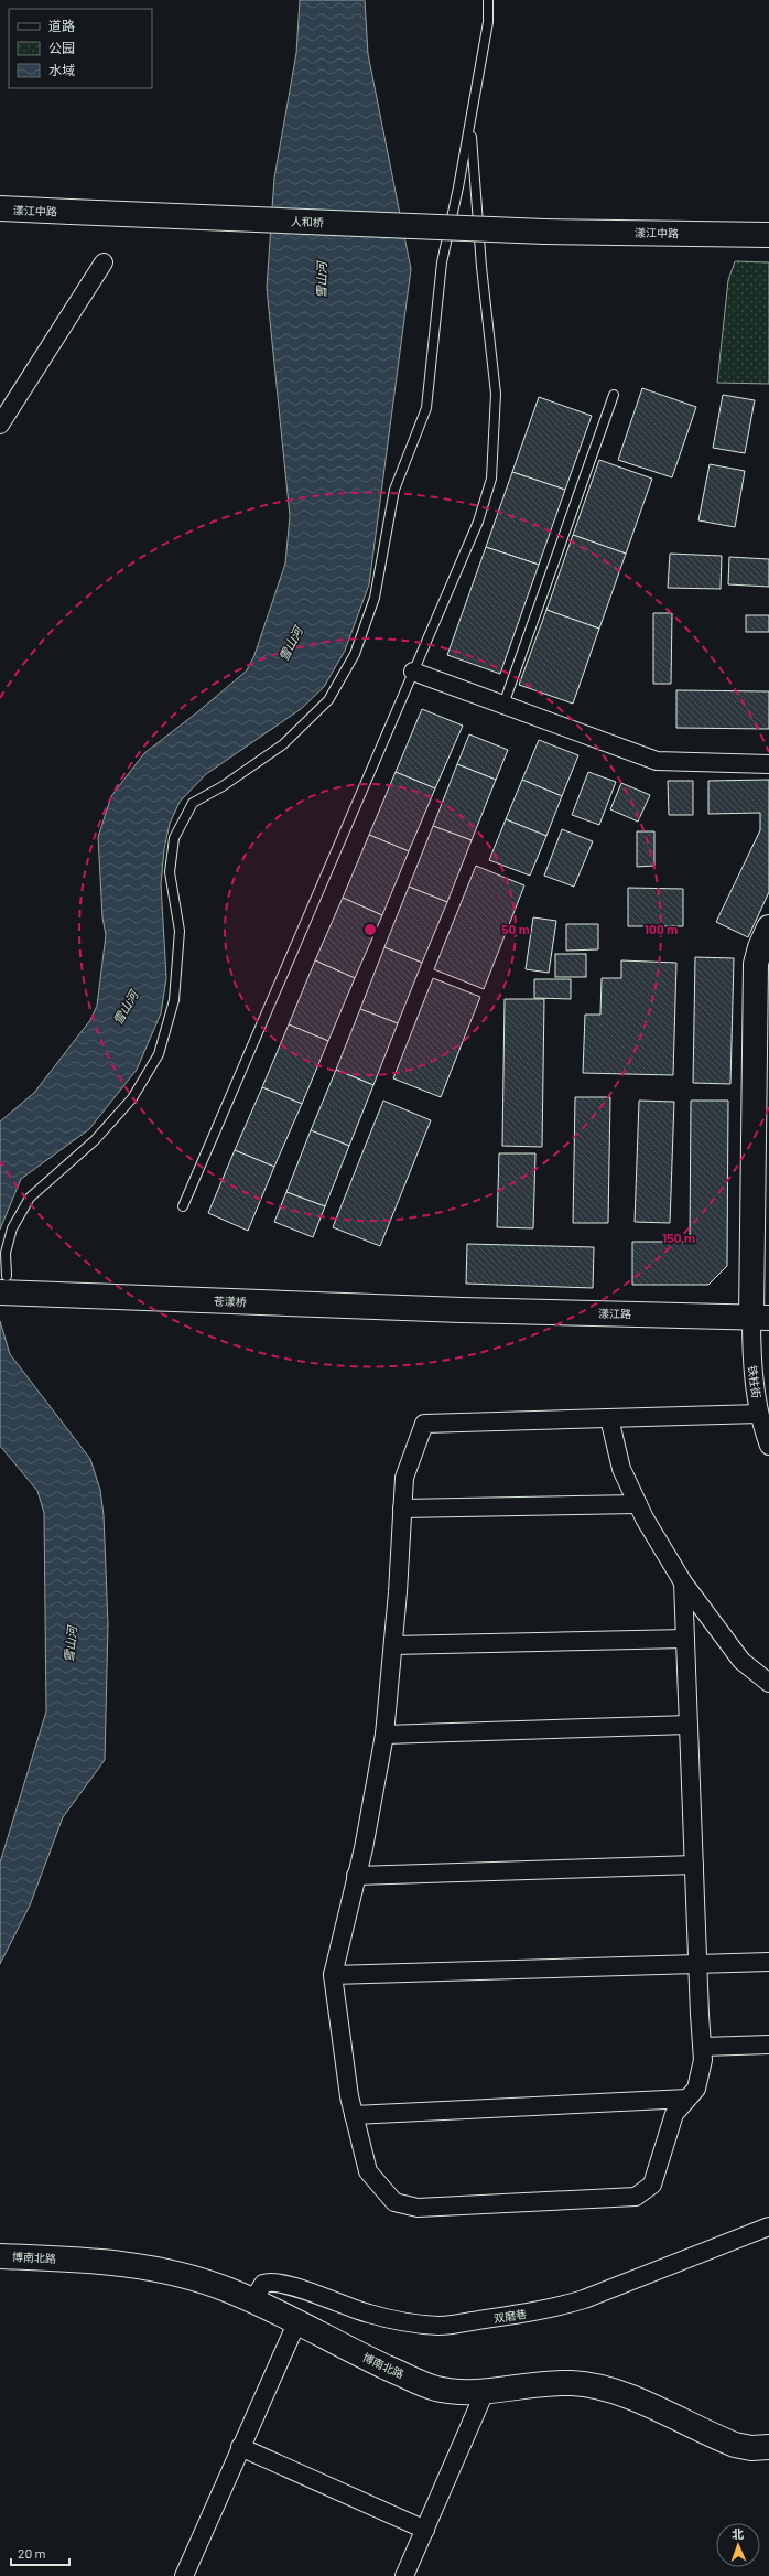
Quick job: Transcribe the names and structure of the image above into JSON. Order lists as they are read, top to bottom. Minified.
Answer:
{"streets":{"main road":["漾江中路","人和桥","苍漾桥","漾江路","博南北路"],"street":["铁柱街","双磨巷"]},"crossings":[["漾江中路","人和桥"],["苍漾桥","漾江路"],["漾江路","铁柱街"],["博南北路","双磨巷"]],"water":["雪山河"],"legend":["道路","公园","水域"],"scale_bar":"20 m","north":"top","rings":["50 m","100 m","150 m"]}
